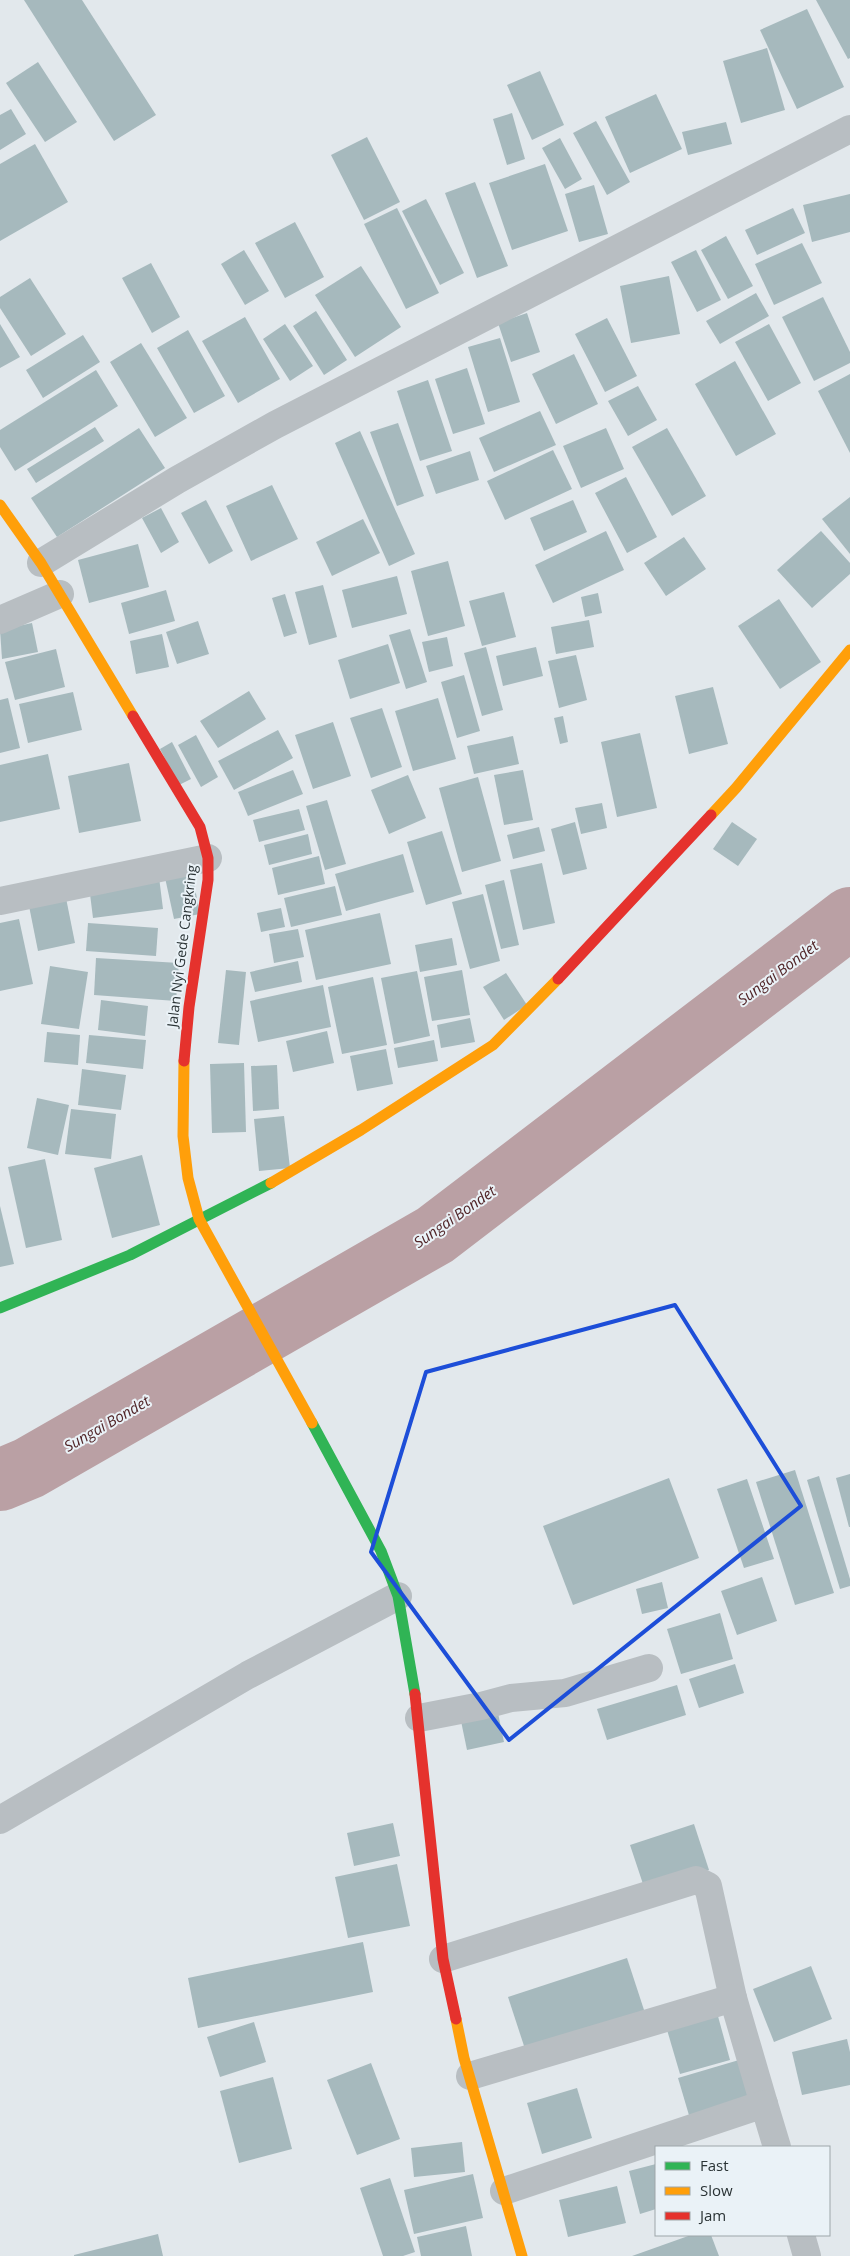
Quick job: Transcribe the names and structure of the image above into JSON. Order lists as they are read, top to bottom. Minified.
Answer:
{"streets":{"street":["Jalan Nyi Gede Cangkring"]},"water":["Sungai Bondet"],"legend":["Fast","Slow","Jam"]}
